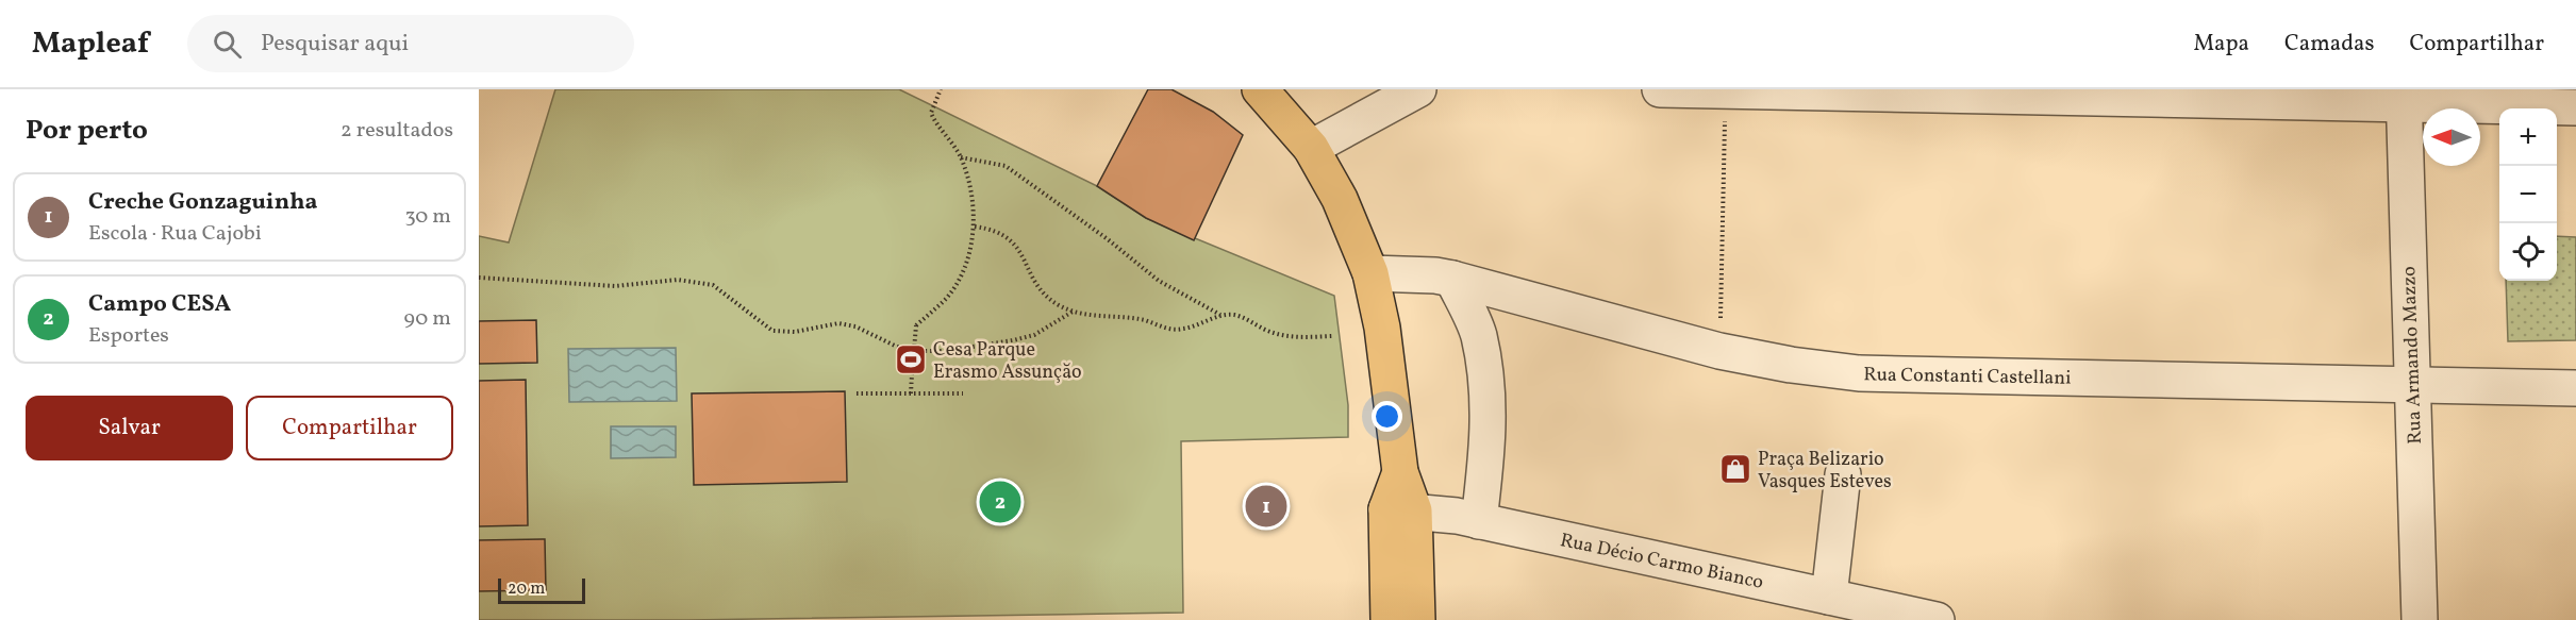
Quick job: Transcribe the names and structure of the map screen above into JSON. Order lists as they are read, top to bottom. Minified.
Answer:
{"streets":{"street":["Rua Armando Mazzo","Rua Constanti Castellani","Rua Décio Carmo Bianco"]},"crossings":[["Rua Armando Mazzo","Rua Constanti Castellani"]],"places":{"sports":["Cesa Parque Erasmo Assunçăo"],"shop":["Praça Belizario Vasques Esteves"]},"scale_bar":"20 m","north":"left","page":{"header":"Mapleaf","search":"Pesquisar aqui","nav":["Mapa","Camadas","Compartilhar"],"heading":["Por perto","2 resultados"],"map_buttons":["+","−"],"list":[{"mark":"1","name":"Creche Gonzaguinha","note":"Escola · Rua Cajobi","value":"30 m"},{"mark":"2","name":"Campo CESA","note":"Esportes","value":"90 m"}],"buttons":["Salvar","Compartilhar"],"pins":["2","1"],"scale":"20 m"}}
